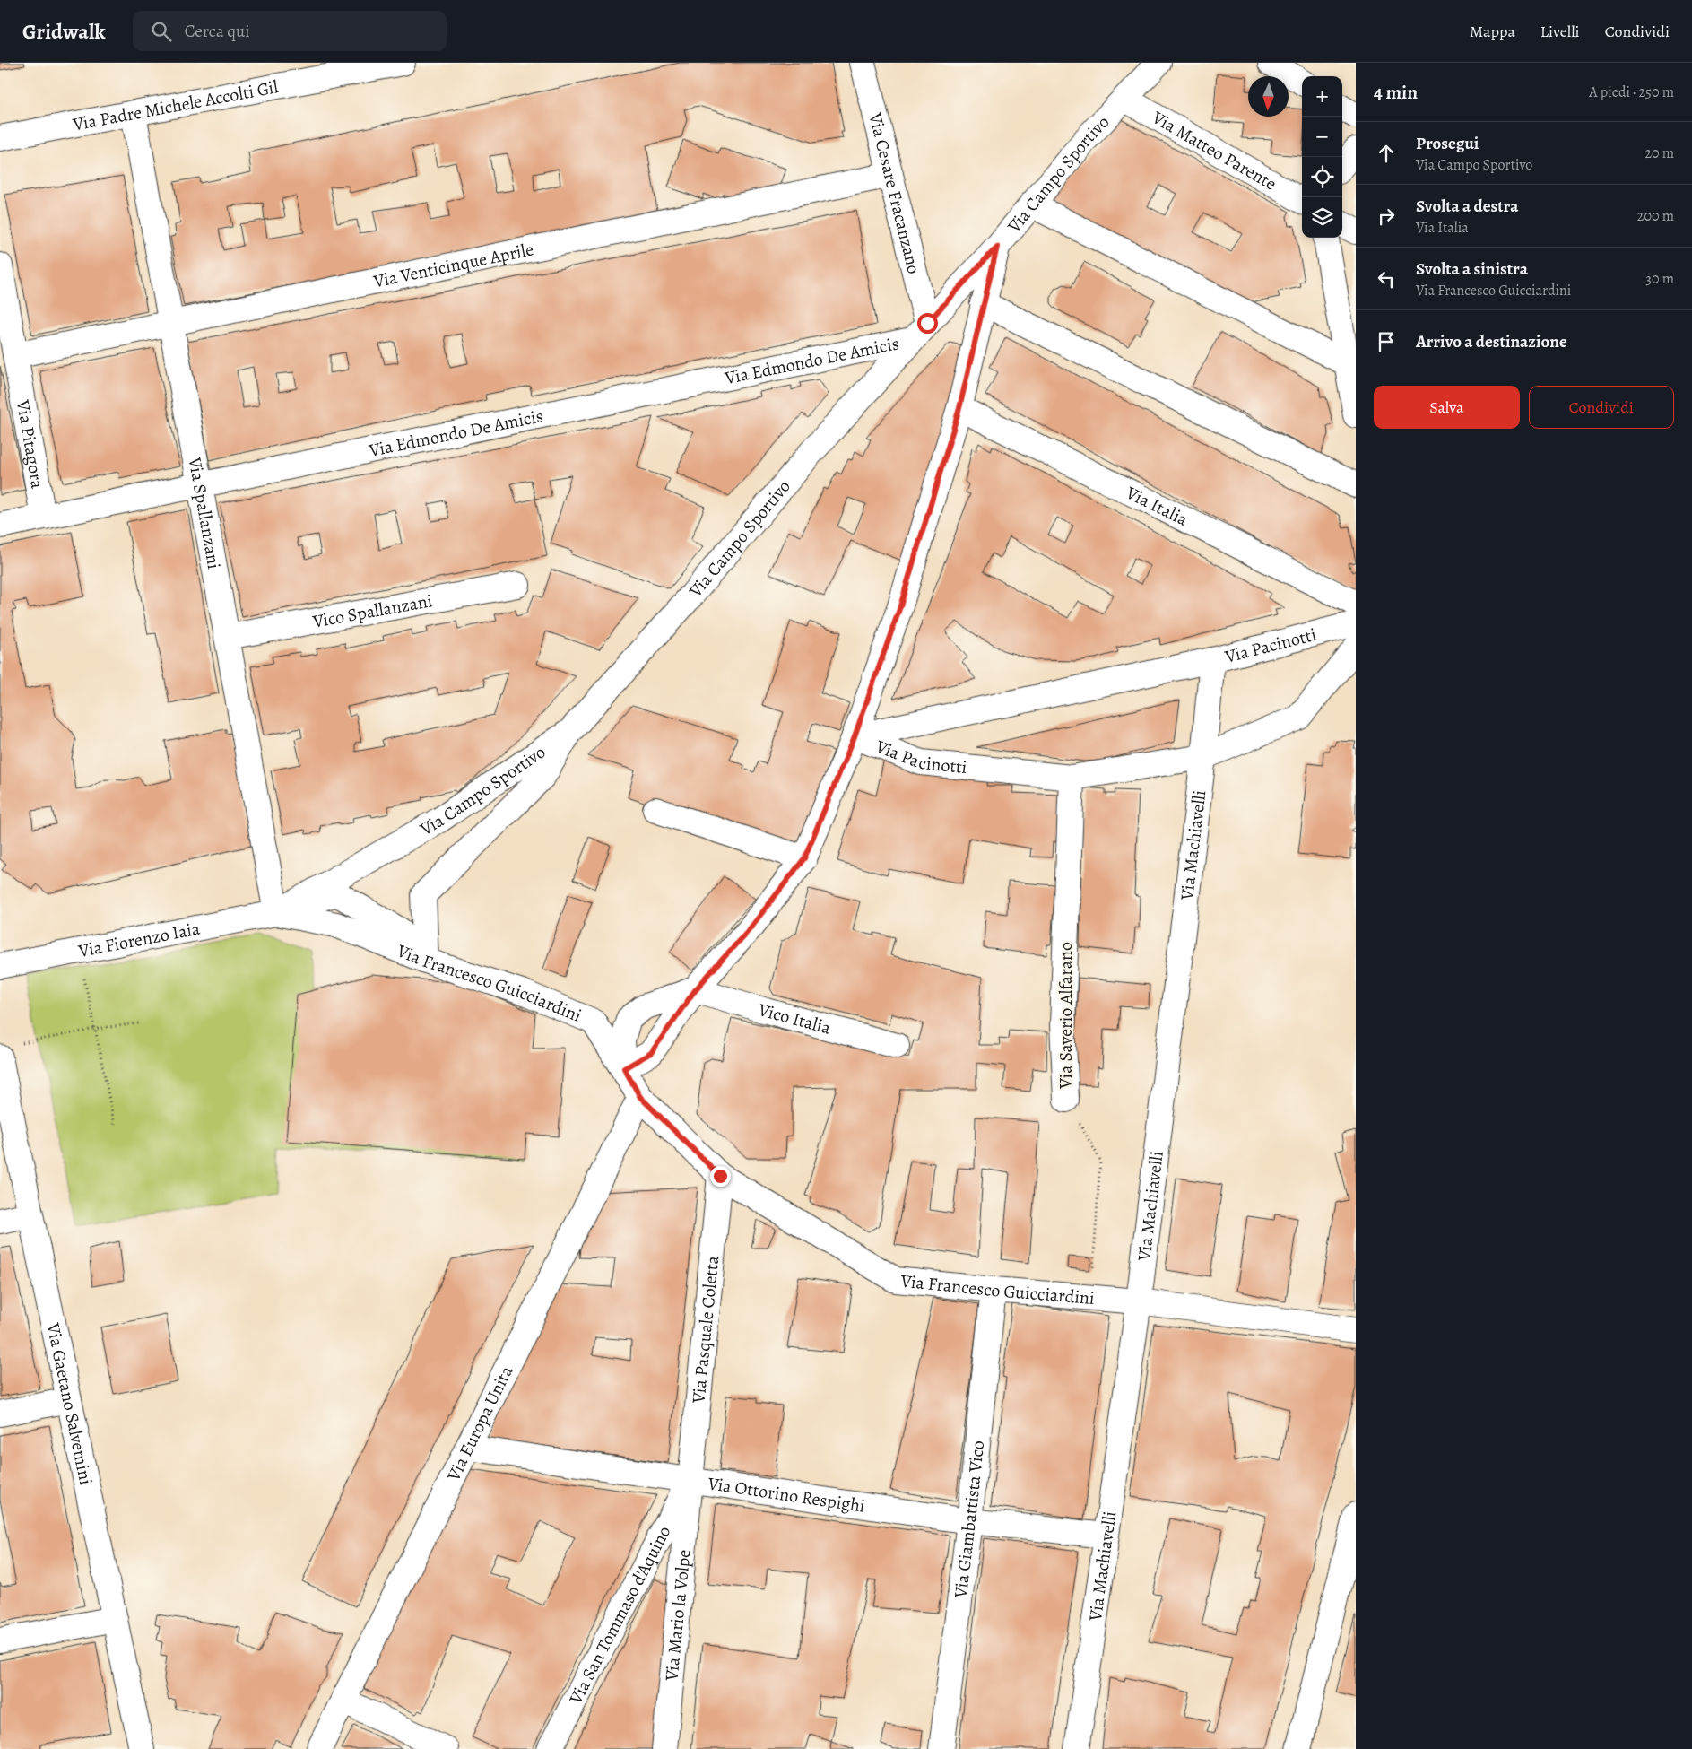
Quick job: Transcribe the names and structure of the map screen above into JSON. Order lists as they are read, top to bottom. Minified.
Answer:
{"streets":{"street":["Via Padre Michele Accolti Gil","Via Matteo Parente","Via Campo Sportivo","Via Cesare Fracanzano","Via Venticinque Aprile","Via Edmondo De Amicis","Via Pitagora","Via Italia","Via Spallanzani","Vico Spallanzani","Via Pacinotti","Via Machiavelli","Via Fiorenzo Iaia","Via Francesco Guicciardini","Via Saverio Alfarano","Vico Italia","Via Pasquale Coletta","Via Gaetano Salvemini","Via Europa Unita","Via Ottorino Respighi","Via Giambattista Vico","Via San Tommaso d'Aquino","Via Mario la Volpe"]},"crossings":[["Via Padre Michele Accolti Gil","Via Spallanzani"],["Via Matteo Parente","Via Campo Sportivo"],["Via Campo Sportivo","Via Cesare Fracanzano"],["Via Campo Sportivo","Via Edmondo De Amicis"],["Via Campo Sportivo","Via Spallanzani"],["Via Campo Sportivo","Via Fiorenzo Iaia"],["Via Campo Sportivo","Via Francesco Guicciardini"],["Via Cesare Fracanzano","Via Venticinque Aprile"],["Via Cesare Fracanzano","Via Edmondo De Amicis"],["Via Venticinque Aprile","Via Pitagora"],["Via Venticinque Aprile","Via Spallanzani"],["Via Edmondo De Amicis","Via Pitagora"],["Via Edmondo De Amicis","Via Spallanzani"],["Via Spallanzani","Vico Spallanzani"],["Via Spallanzani","Via Fiorenzo Iaia"],["Via Spallanzani","Via Francesco Guicciardini"],["Via Pacinotti","Via Machiavelli"],["Via Pacinotti","Via Saverio Alfarano"],["Via Machiavelli","Via Francesco Guicciardini"],["Via Machiavelli","Via Ottorino Respighi"],["Via Fiorenzo Iaia","Via Francesco Guicciardini"],["Via Francesco Guicciardini","Via Saverio Alfarano"],["Via Francesco Guicciardini","Via Pasquale Coletta"],["Via Francesco Guicciardini","Via Europa Unita"],["Via Francesco Guicciardini","Via Giambattista Vico"],["Via Pasquale Coletta","Via Ottorino Respighi"],["Via Pasquale Coletta","Via San Tommaso d'Aquino"],["Via Pasquale Coletta","Via Mario la Volpe"],["Via Europa Unita","Via Ottorino Respighi"],["Via Ottorino Respighi","Via Giambattista Vico"],["Via Ottorino Respighi","Via San Tommaso d'Aquino"],["Via Ottorino Respighi","Via Mario la Volpe"],["Via San Tommaso d'Aquino","Via Mario la Volpe"]],"north":"bottom","page":{"header":"Gridwalk","search":"Cerca qui","nav":["Mappa","Livelli","Condividi"],"heading":["4 min","A piedi · 250 m"],"map_buttons":["+","−"],"list":[["Prosegui","Via Campo Sportivo","20 m"],["Svolta a destra","Via Italia","200 m"],["Svolta a sinistra","Via Francesco Guicciardini","30 m"],"Arrivo a destinazione"],"buttons":["Salva","Condividi"]}}
